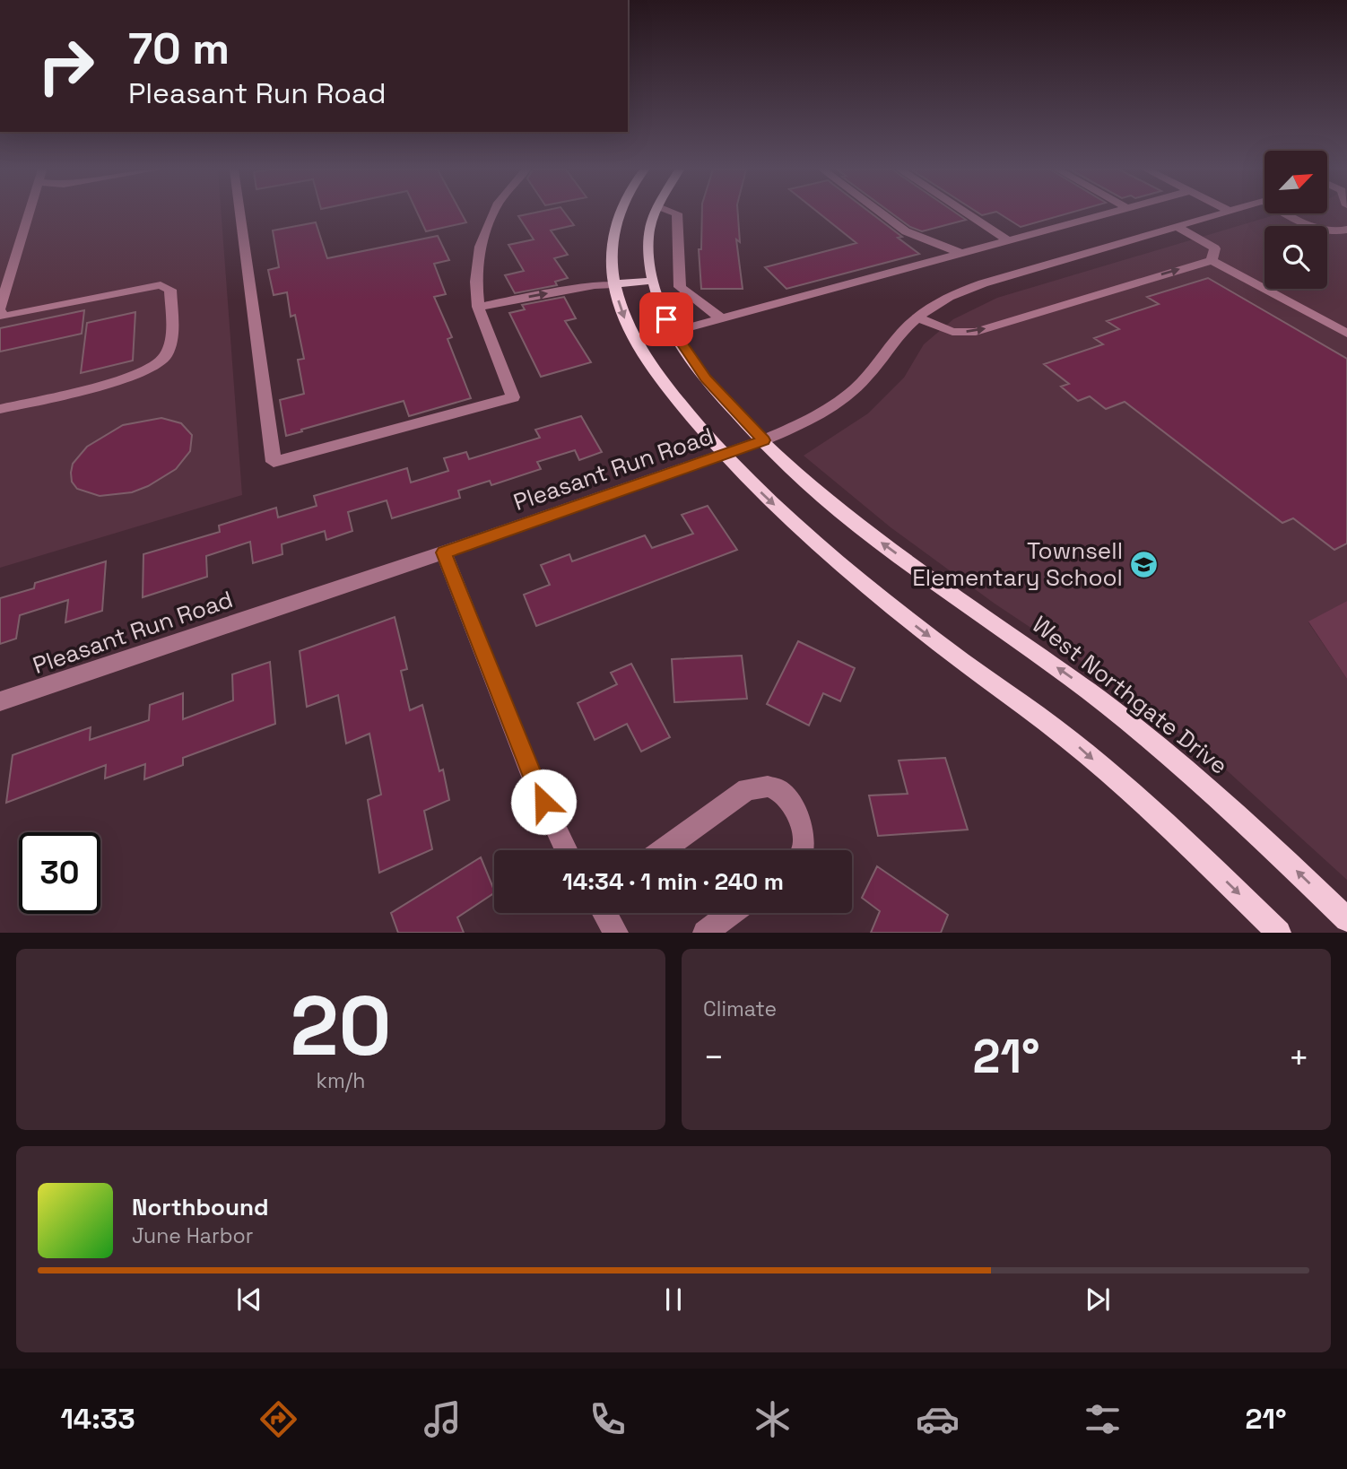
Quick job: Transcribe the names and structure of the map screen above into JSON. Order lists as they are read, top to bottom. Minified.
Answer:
{"streets":{"main road":["West Northgate Drive"],"street":["Pleasant Run Road"]},"crossings":[["Pleasant Run Road","West Northgate Drive"]],"places":{"school or university":["Townsell Elementary School"]},"north":"top right","page":{"turn":["70 m","Pleasant Run Road"],"limit":"30","trip":"14:34 · 1 min · 240 m","tile":[["20","km/h"],"Climate"],"heat":["−","21°","+"],"song":["Northbound","June Harbor"],"tabs":["14:33","21°"]}}
